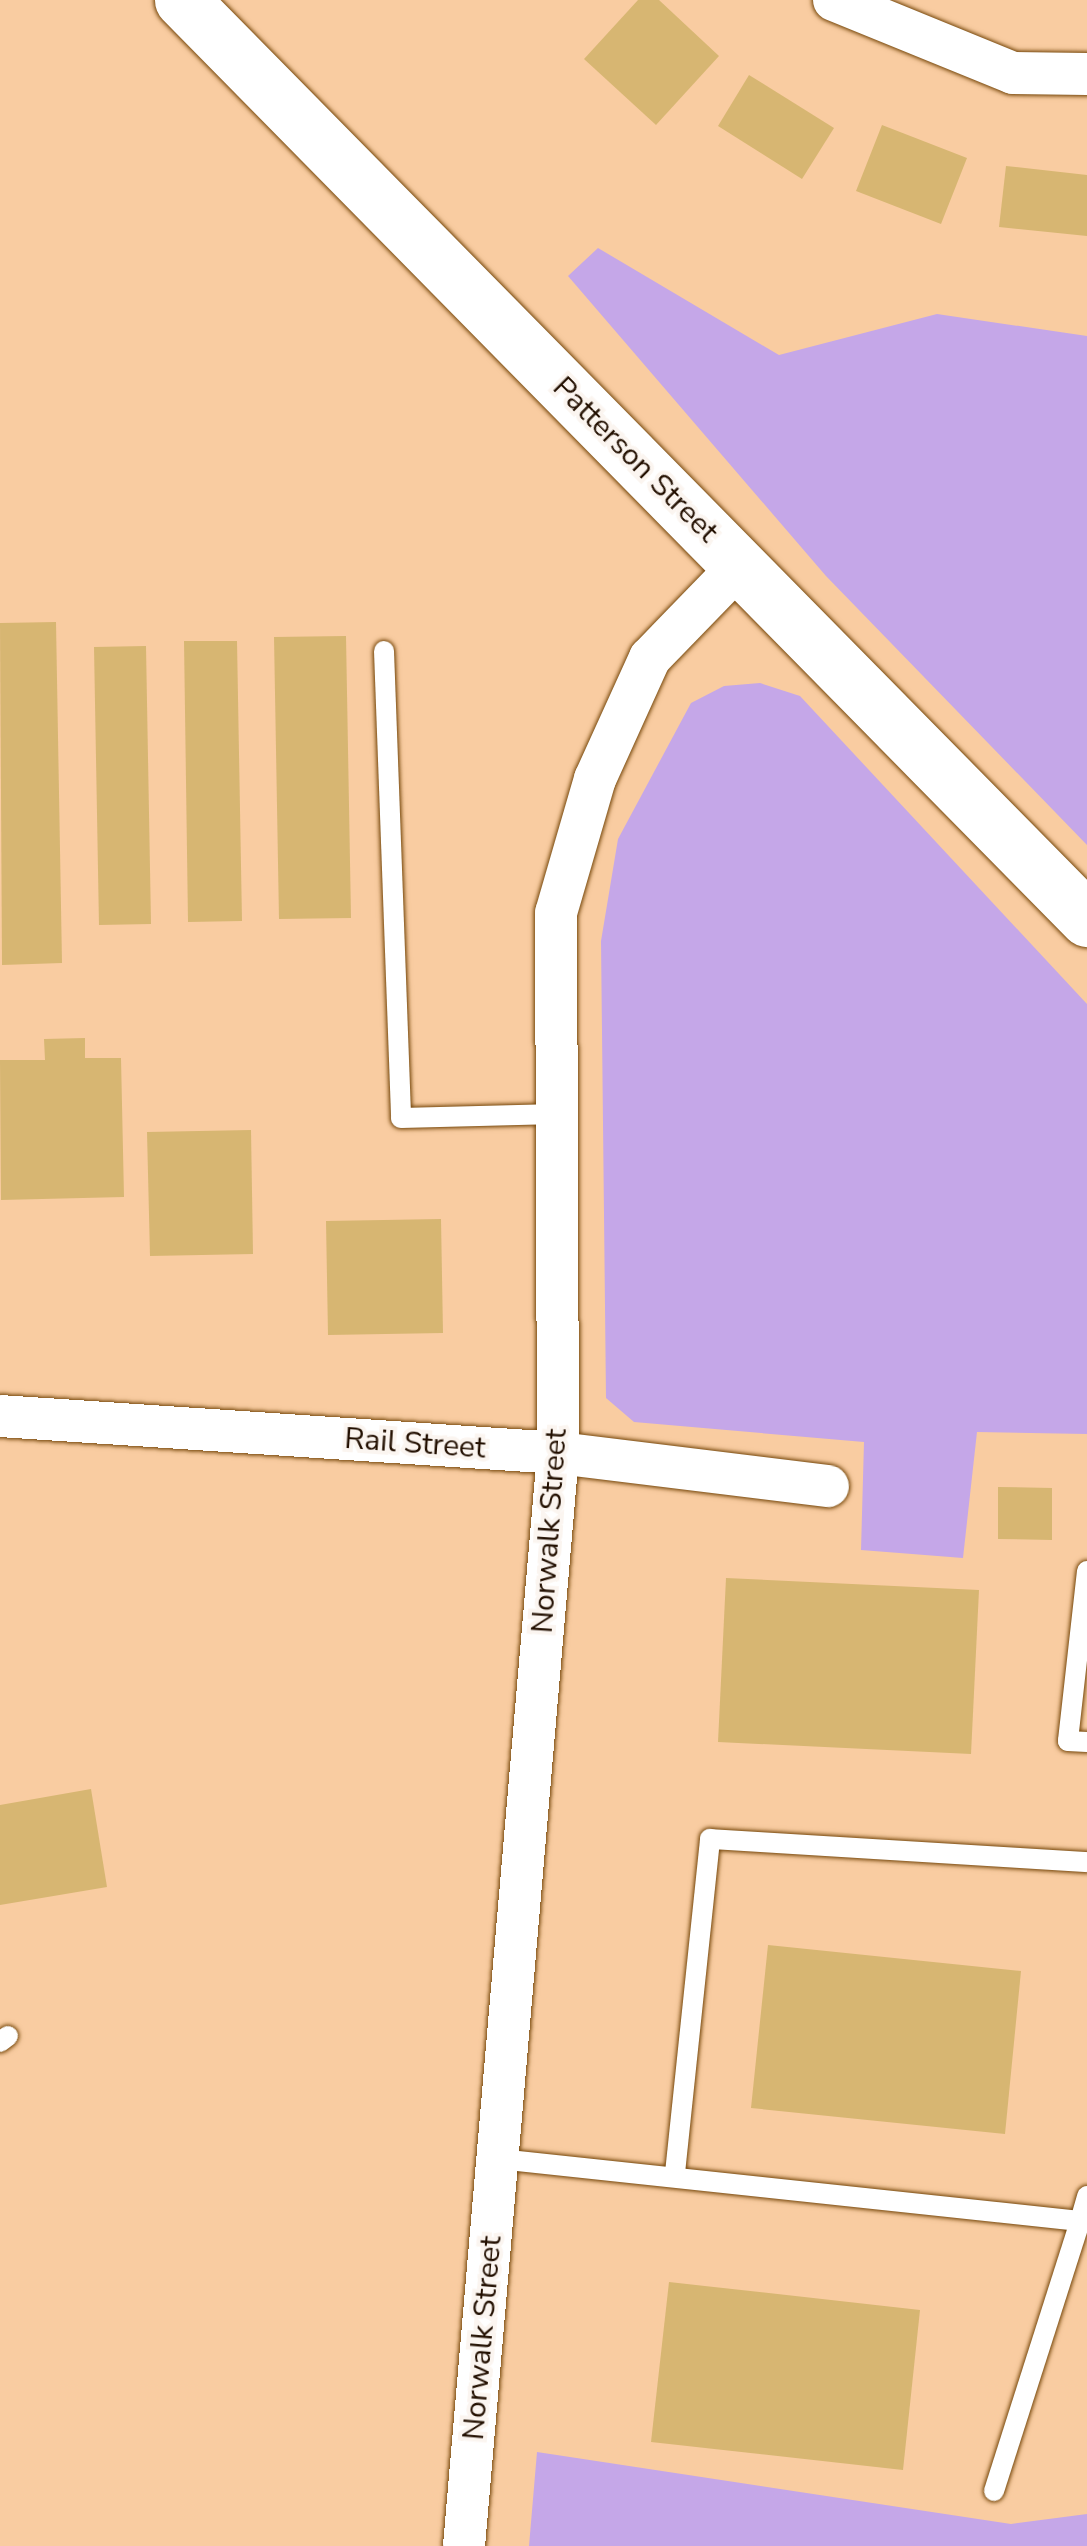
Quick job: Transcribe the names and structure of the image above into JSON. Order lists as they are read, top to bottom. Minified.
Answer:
{"streets":{"main road":["Patterson Street"],"street":["Rail Street","Norwalk Street"]},"crossings":[["Patterson Street","Norwalk Street"],["Rail Street","Norwalk Street"]]}
